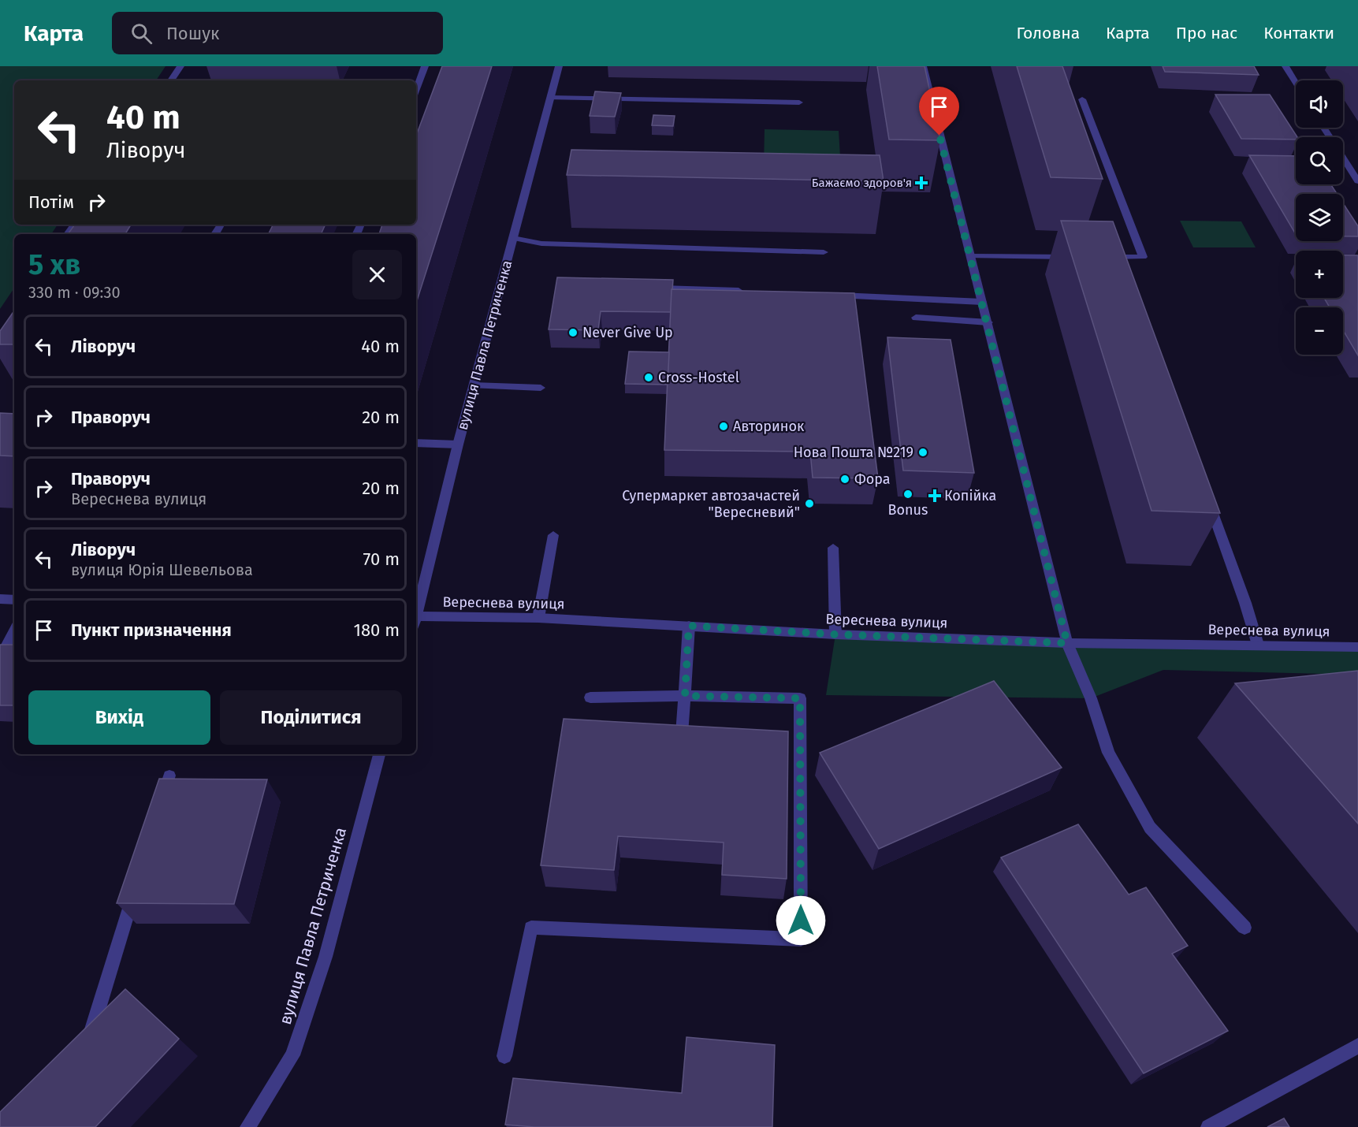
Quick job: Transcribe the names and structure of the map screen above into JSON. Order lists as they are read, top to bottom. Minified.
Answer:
{"streets":{"street":["вулиця Павла Петриченка","Вереснева вулиця"]},"places":{"health":["Бажаємо здоров'я","Копійка"],"other":["Never Give Up","Cross-Hostel","Авторинок","Нова Пошта №219","Фора","Bonus","Супермаркет автозачастей \"Вересневий\""]},"page":{"header":"Карта","search":"Пошук","nav":["Головна","Карта","Про нас","Контакти"],"map_buttons":["+","−"],"turn":["40 m","Ліворуч"],"then":"Потім","heading":["5 хв","330 m · 09:30"],"list":[{"name":"Ліворуч","value":"40 m"},{"name":"Праворуч","value":"20 m"},{"name":"Праворуч","note":"Вереснева вулиця","value":"20 m"},{"name":"Ліворуч","note":"вулиця Юрія Шевельова","value":"70 m"},{"name":"Пункт призначення","value":"180 m"}],"buttons":["Вихід","Поділитися"]}}
